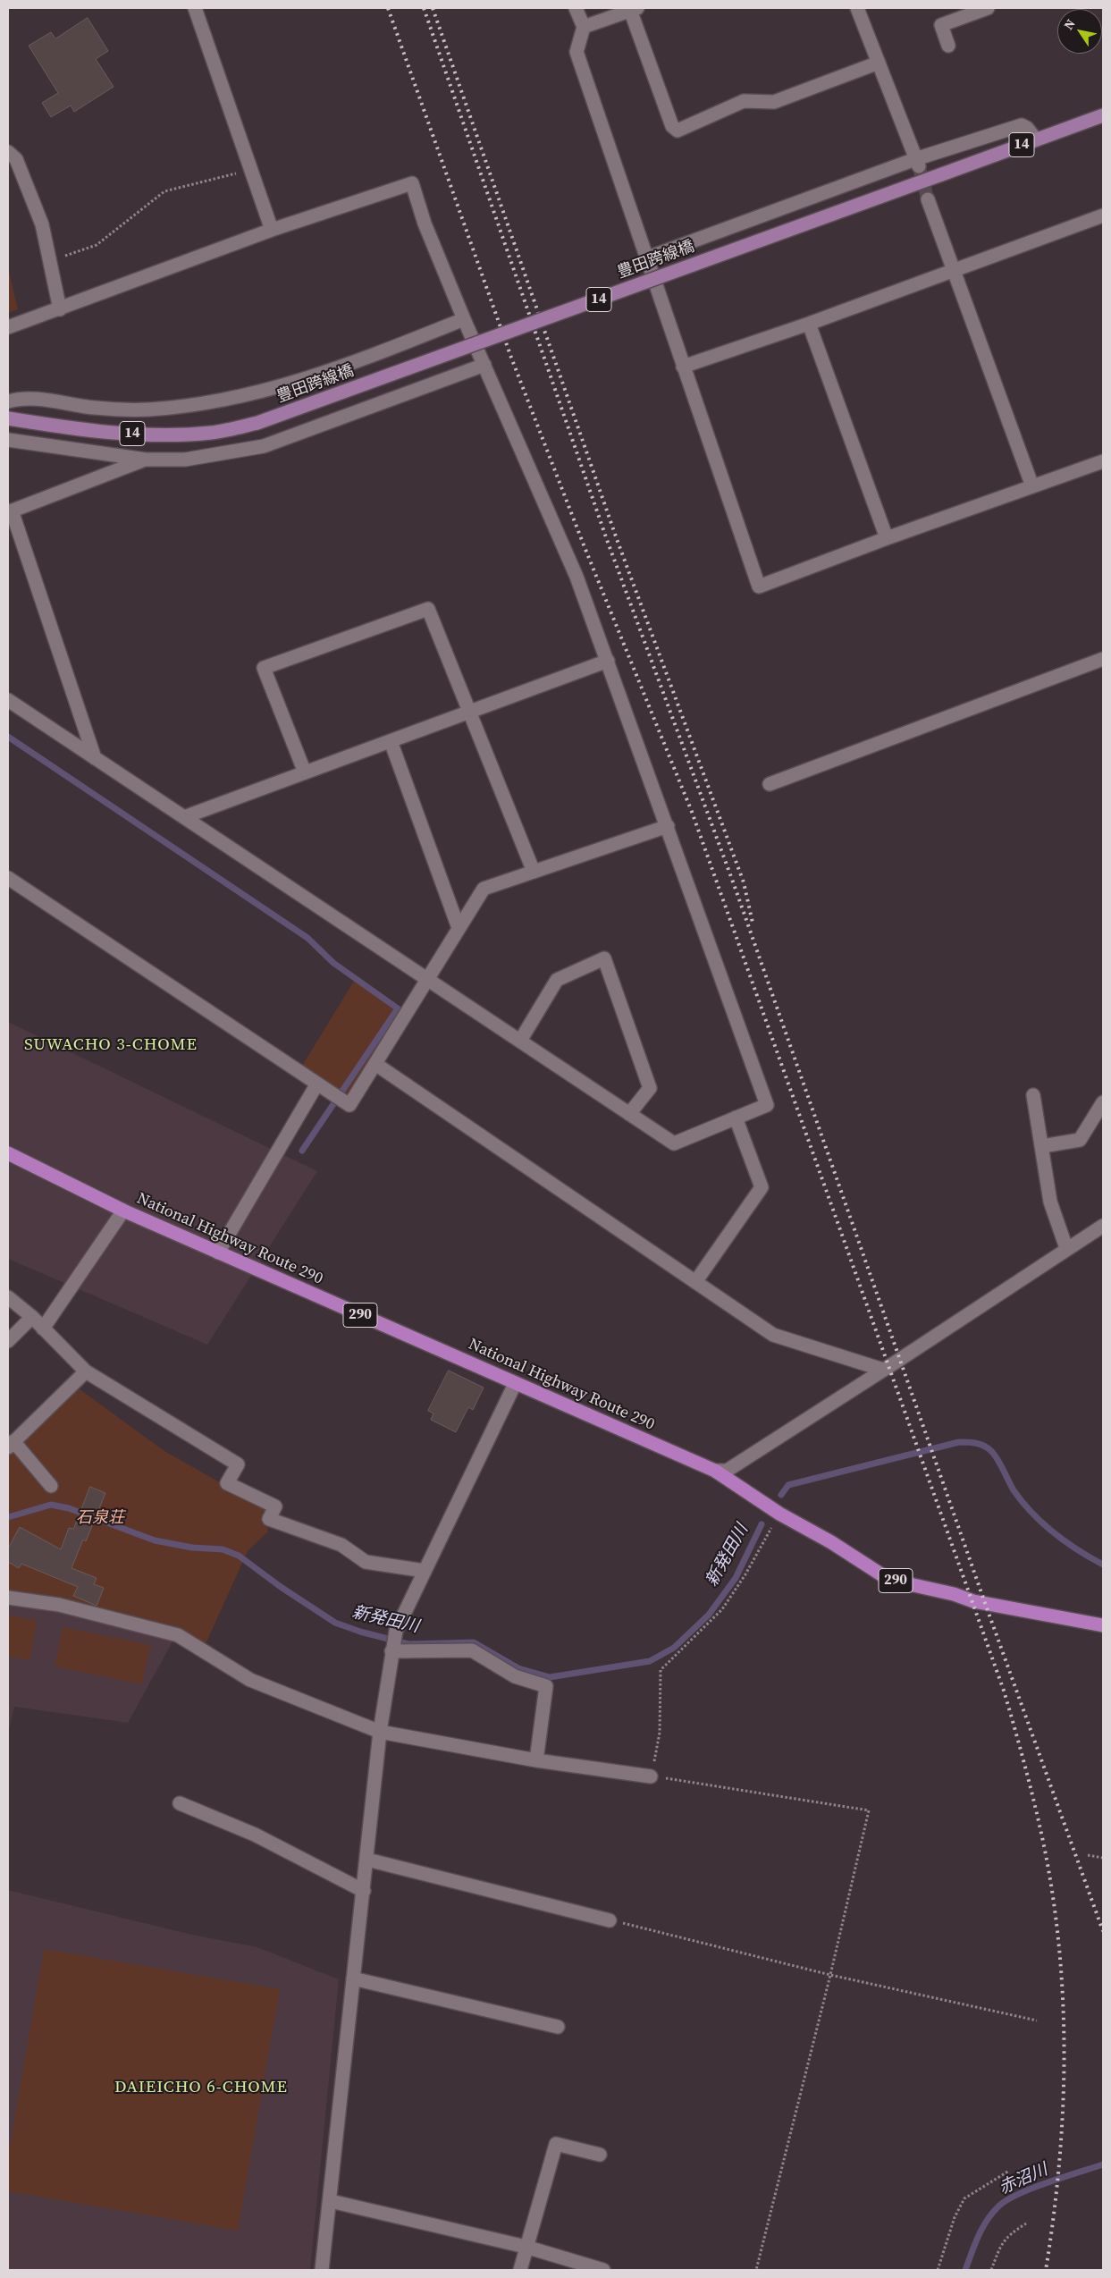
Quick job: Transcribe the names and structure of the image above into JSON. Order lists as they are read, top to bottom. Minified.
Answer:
{"streets":{"highway":["National Highway Route 290","290"],"main road":["14","豊田跨線橋"]},"crossings":[["14","豊田跨線橋"]],"districts":["SUWACHO 3-CHOME","DAIEICHO 6-CHOME"],"water":["新発田川","赤沼川"],"parks":["石泉荘"],"north":"top left"}
